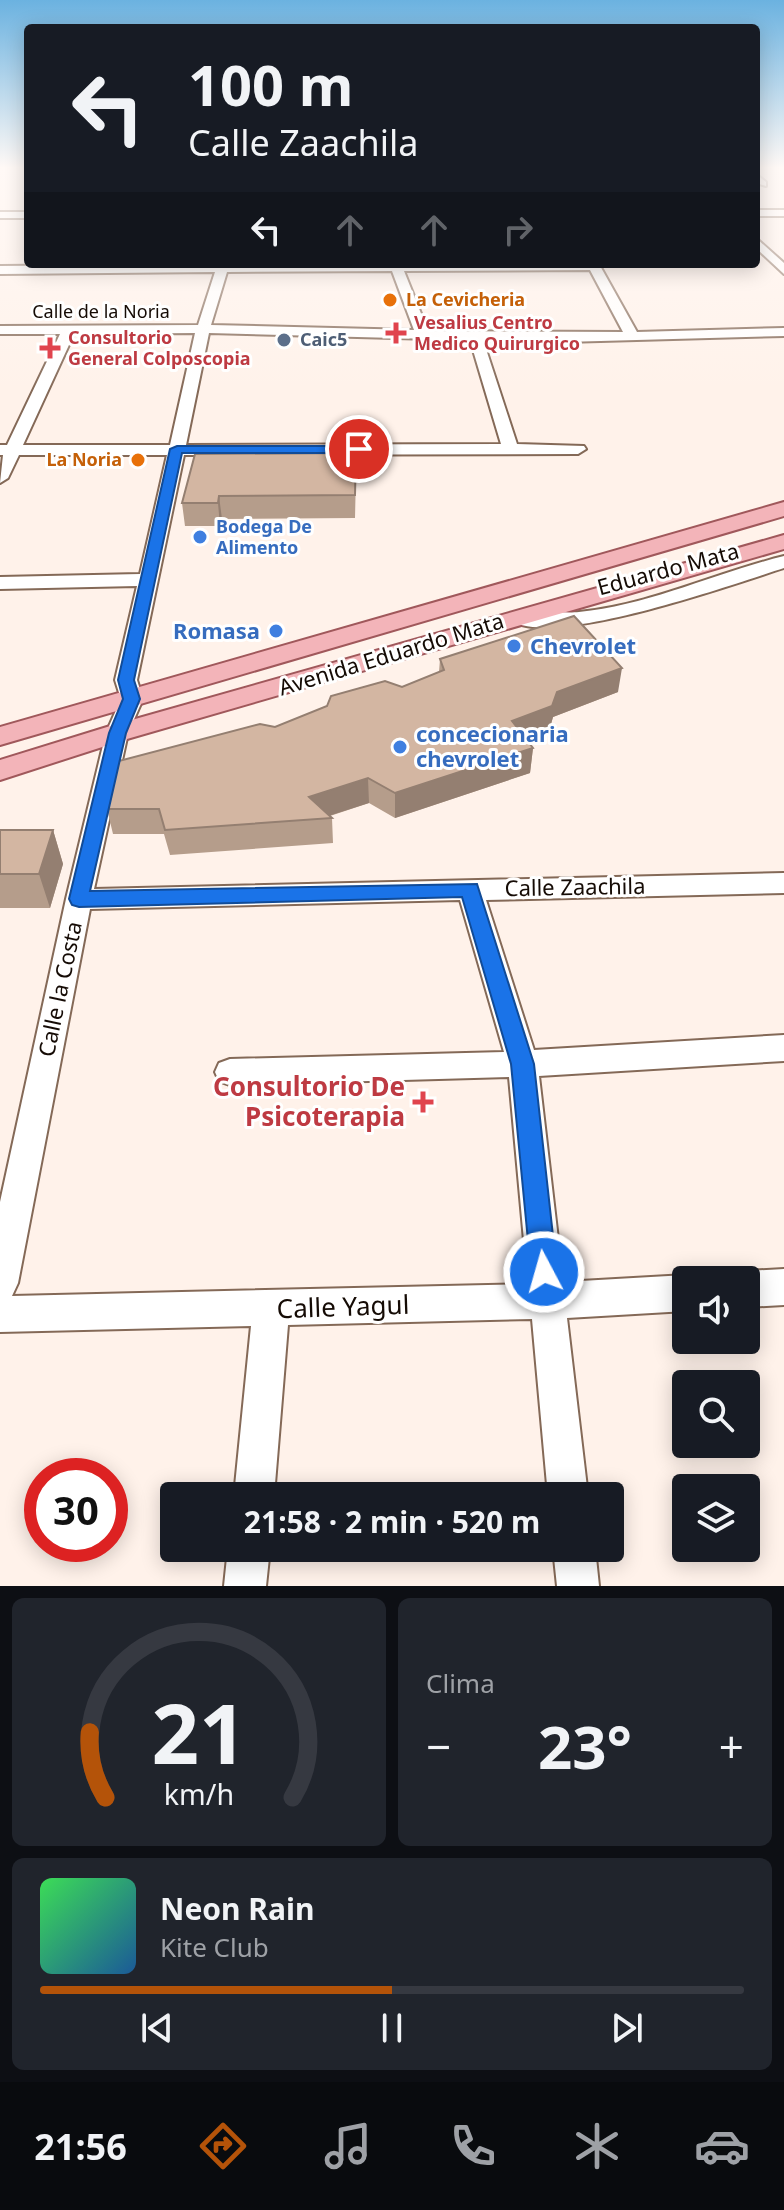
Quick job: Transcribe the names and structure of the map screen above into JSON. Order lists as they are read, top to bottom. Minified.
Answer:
{"streets":{"main road":["Avenida Eduardo Mata"],"street":["Calle de la Noria","Eduardo Mata","Calle Zaachila","Calle la Costa","Calle Yagul"]},"crossings":[["Eduardo Mata","Avenida Eduardo Mata"],["Avenida Eduardo Mata","Calle la Costa"],["Calle Zaachila","Calle la Costa"]],"places":{"other":["La Cevicheria","Caic5","La Noria","Bodega De Alimento","Romasa","Chevrolet","concecionaria chevrolet"],"health":["Vesalius Centro Medico Quirurgico","Consultorio General Colposcopia","Consultorio De Psicoterapia"]},"page":{"turn":["100 m","Calle Zaachila"],"limit":"30","trip":"21:58 · 2 min · 520 m","tile":"Clima","heat":["−","23°","+"],"song":["Neon Rain","Kite Club"],"tabs":"21:56","gauge":["21","km/h"]}}
